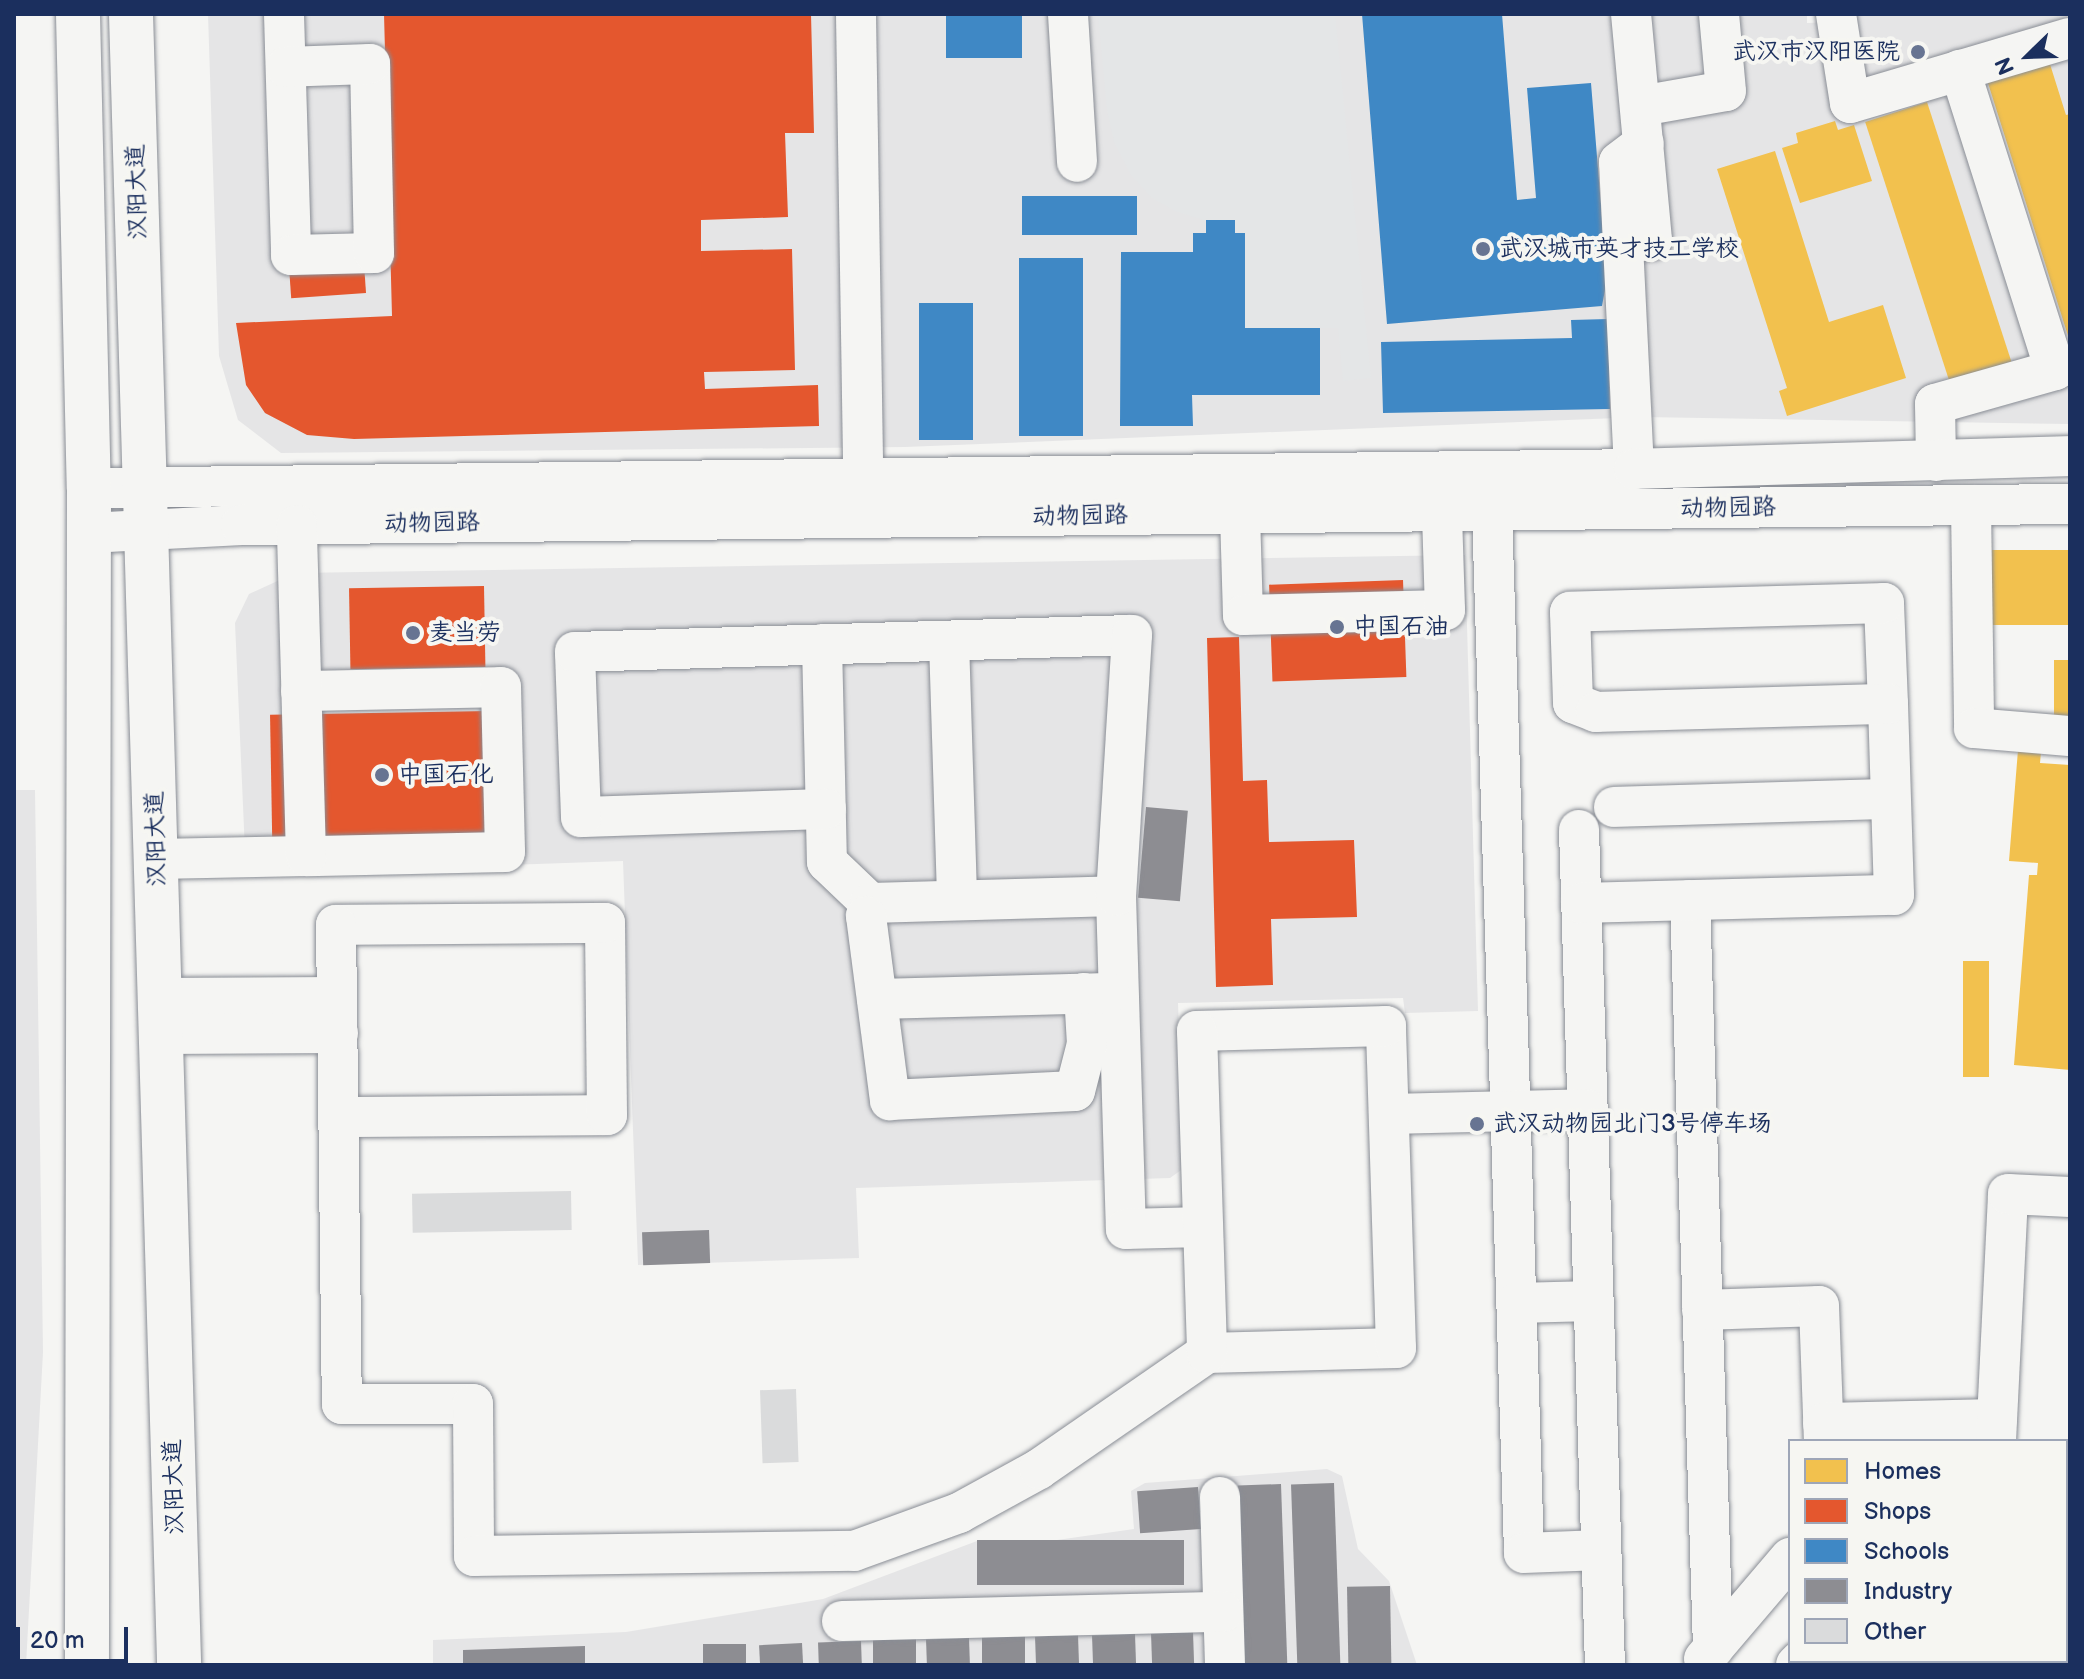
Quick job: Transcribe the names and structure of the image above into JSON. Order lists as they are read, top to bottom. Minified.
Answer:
{"streets":{"main road":["汉阳大道"],"street":["动物园路"]},"crossings":[["汉阳大道","动物园路"]],"places":["武汉市汉阳医院","武汉城市英才技工学校","中国石油","麦当劳","中国石化","武汉动物园北门3号停车场"],"legend":["Homes","Shops","Schools","Industry","Other"],"scale_bar":"20 m","north":"bottom left"}
